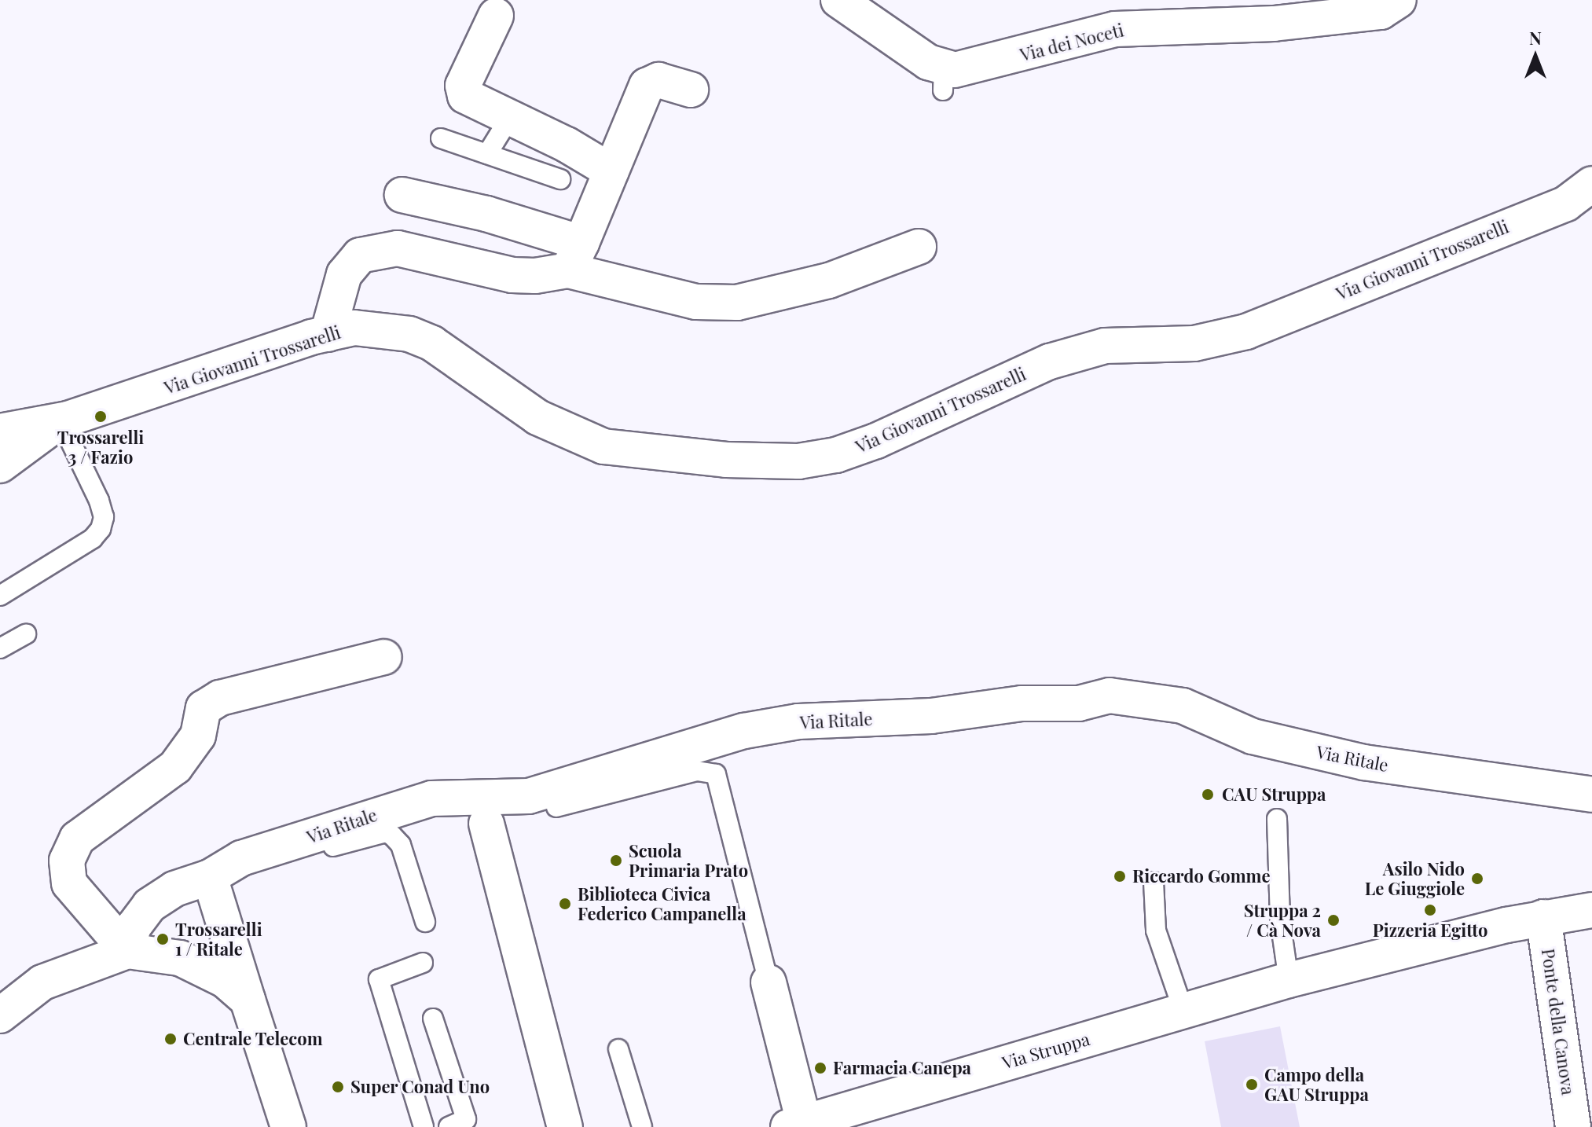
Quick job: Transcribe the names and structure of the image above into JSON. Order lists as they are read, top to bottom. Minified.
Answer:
{"streets":{"street":["Via dei Noceti","Via Giovanni Trossarelli","Via Ritale","Ponte della Canova","Via Struppa"]},"crossings":[["Ponte della Canova","Via Struppa"]],"places":["Trossarelli 3 / Fazio","CAU Struppa","Scuola Primaria Prato","Riccardo Gomme","Asilo Nido Le Giuggiole","Biblioteca Civica Federico Campanella","Pizzeria Egitto","Struppa 2 / Cà Nova","Trossarelli 1 / Ritale","Centrale Telecom","Farmacia Canepa","Campo della GAU Struppa","Super Conad Uno"],"north":"top"}
